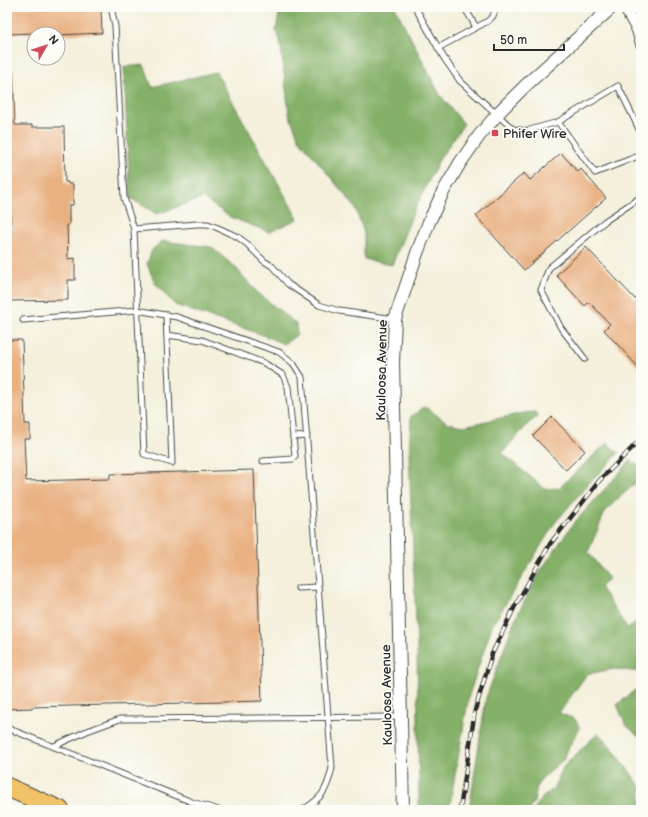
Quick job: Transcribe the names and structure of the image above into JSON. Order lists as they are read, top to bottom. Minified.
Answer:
{"streets":{"street":["Kauloosa Avenue"]},"places":{"transit":["Phifer Wire"]},"scale_bar":"50 m","north":"top right"}
